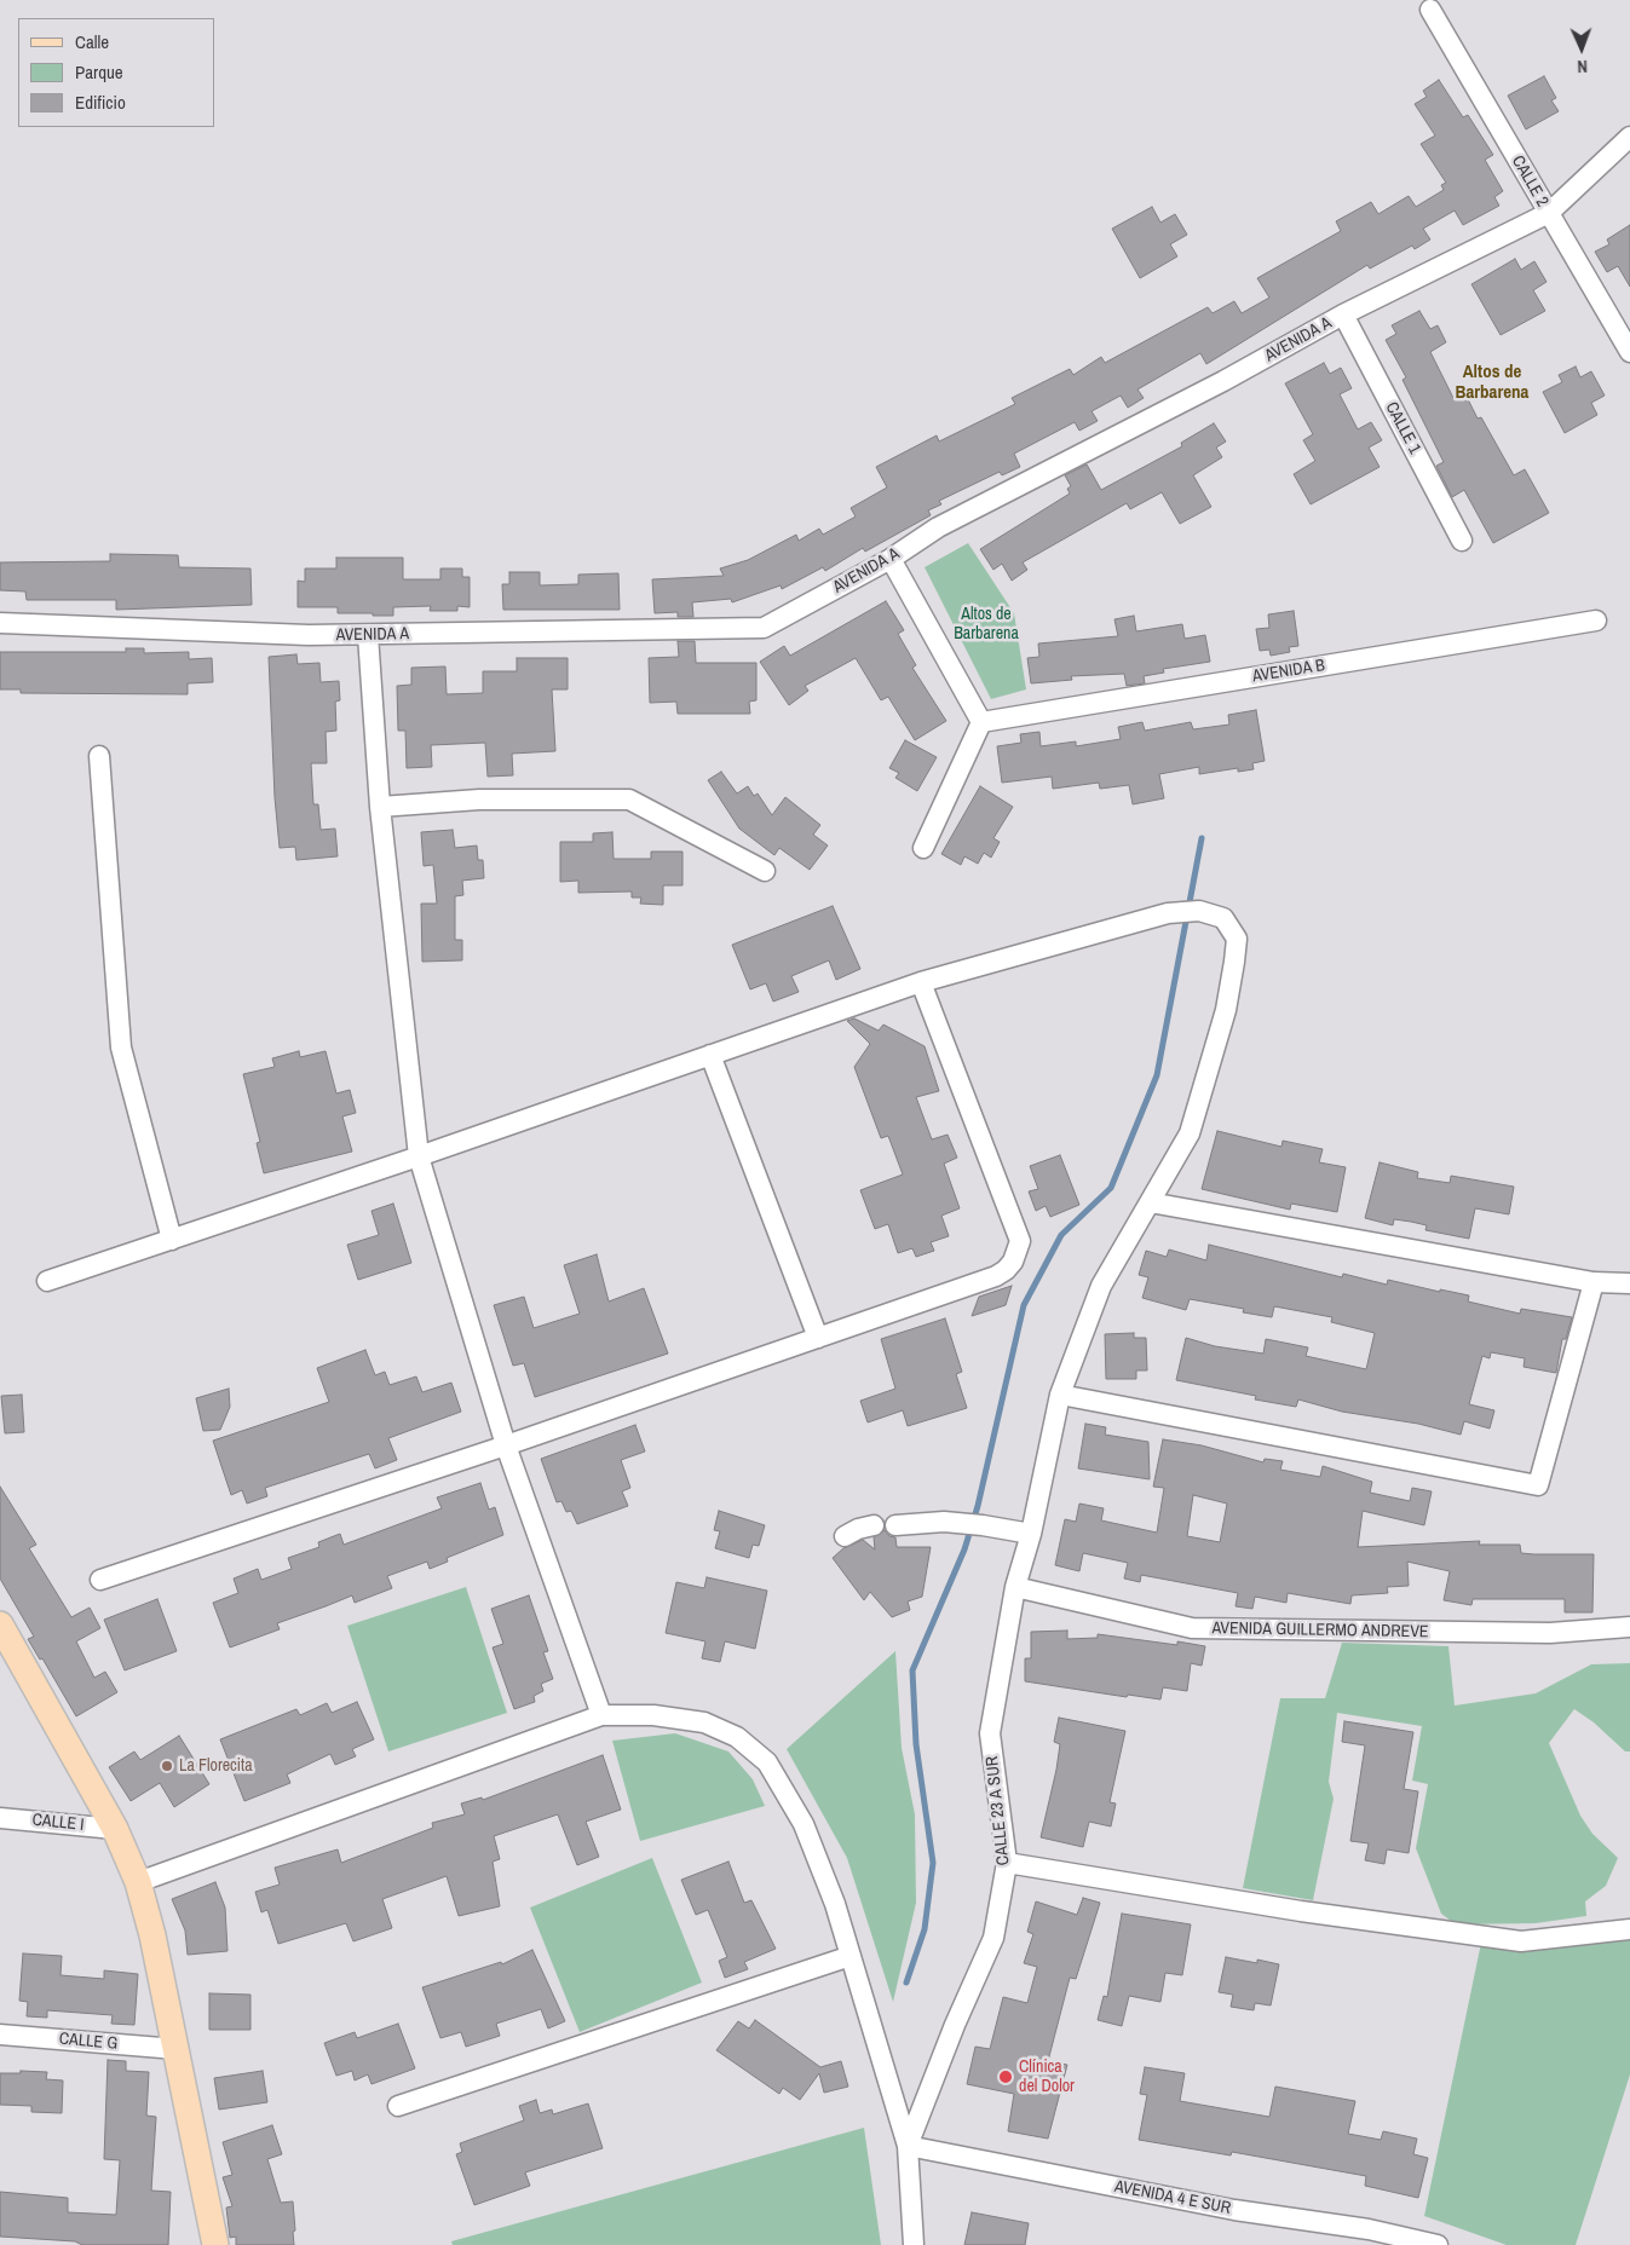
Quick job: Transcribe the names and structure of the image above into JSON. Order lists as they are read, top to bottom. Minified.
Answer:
{"streets":{"street":["CALLE 2","AVENIDA A","CALLE 1","AVENIDA B","AVENIDA GUILLERMO ANDREVE","CALLE 23 A SUR","CALLE I","CALLE G","AVENIDA 4 E SUR"]},"crossings":[["CALLE 2","AVENIDA A"],["AVENIDA A","CALLE 1"],["AVENIDA GUILLERMO ANDREVE","CALLE 23 A SUR"],["CALLE 23 A SUR","AVENIDA 4 E SUR"]],"districts":["Altos de Barbarena"],"parks":["Altos de Barbarena"],"places":["La Florecita","Clínica del Dolor"],"legend":["Calle","Parque","Edificio"],"north":"bottom"}
